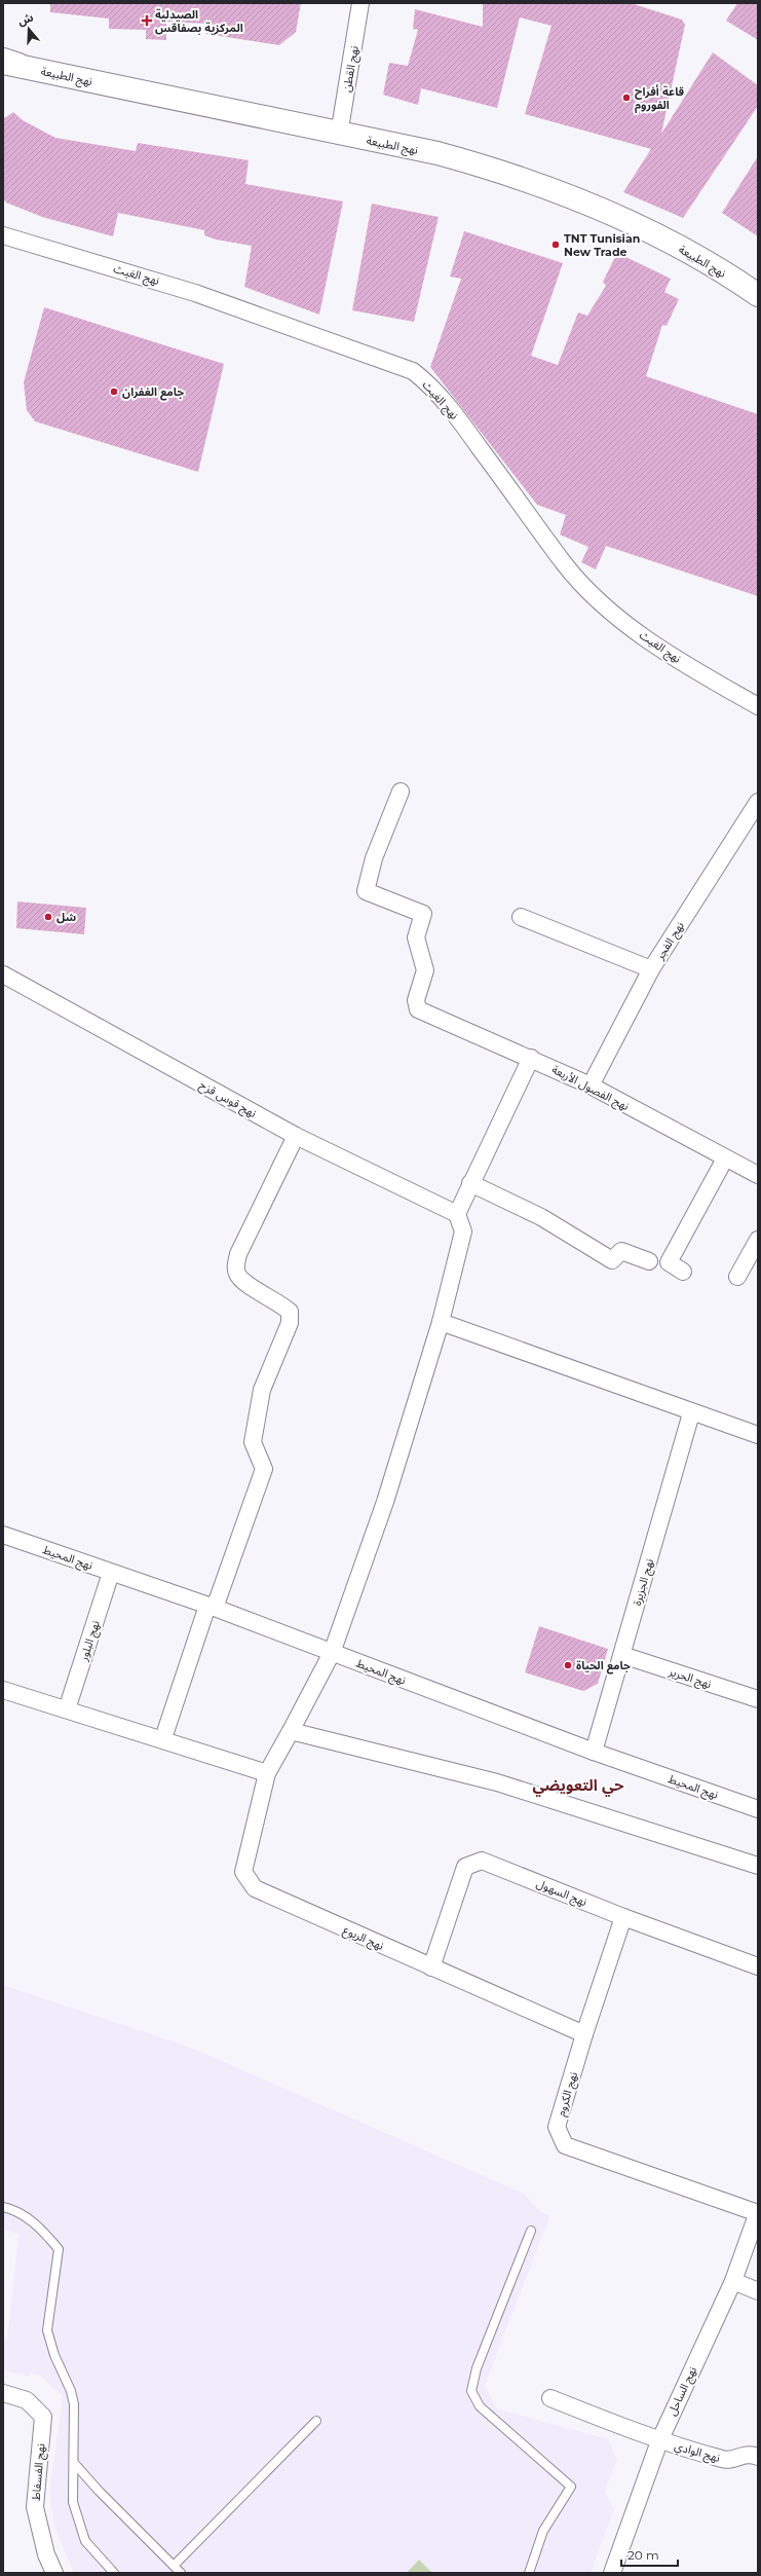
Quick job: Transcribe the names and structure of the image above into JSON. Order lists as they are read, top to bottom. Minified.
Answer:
{"streets":{"street":["نهج القطن","نهج الطبيعة","نهج الغيث","نهج الفجر","نهج الفصول الأربعة","نهج قوس قزح","نهج المحيط","نهج الجزيرة","نهج البلور","نهج الحرير","نهج السهول","نهج الربوع","نهج الكروم","نهج الساحل","نهج الوادي","نهج الفسفاط"]},"crossings":[["نهج القطن","نهج الطبيعة"],["نهج الفجر","نهج الفصول الأربعة"],["نهج قوس قزح","نهج الربوع"],["نهج المحيط","نهج الجزيرة"],["نهج المحيط","نهج البلور"],["نهج المحيط","نهج الربوع"],["نهج الجزيرة","نهج الحرير"],["نهج السهول","نهج الربوع"],["نهج السهول","نهج الكروم"],["نهج الربوع","نهج الكروم"],["نهج الكروم","نهج الساحل"],["نهج الساحل","نهج الوادي"]],"districts":["حي التعويضي"],"places":{"health":["الصيدلية المركزية بصفاقس"],"other":["قاعة أفراح الفوروم","TNT Tunisian New Trade","جامع الغفران","شل","جامع الحياة"]},"scale_bar":"20 m","north":"top"}
